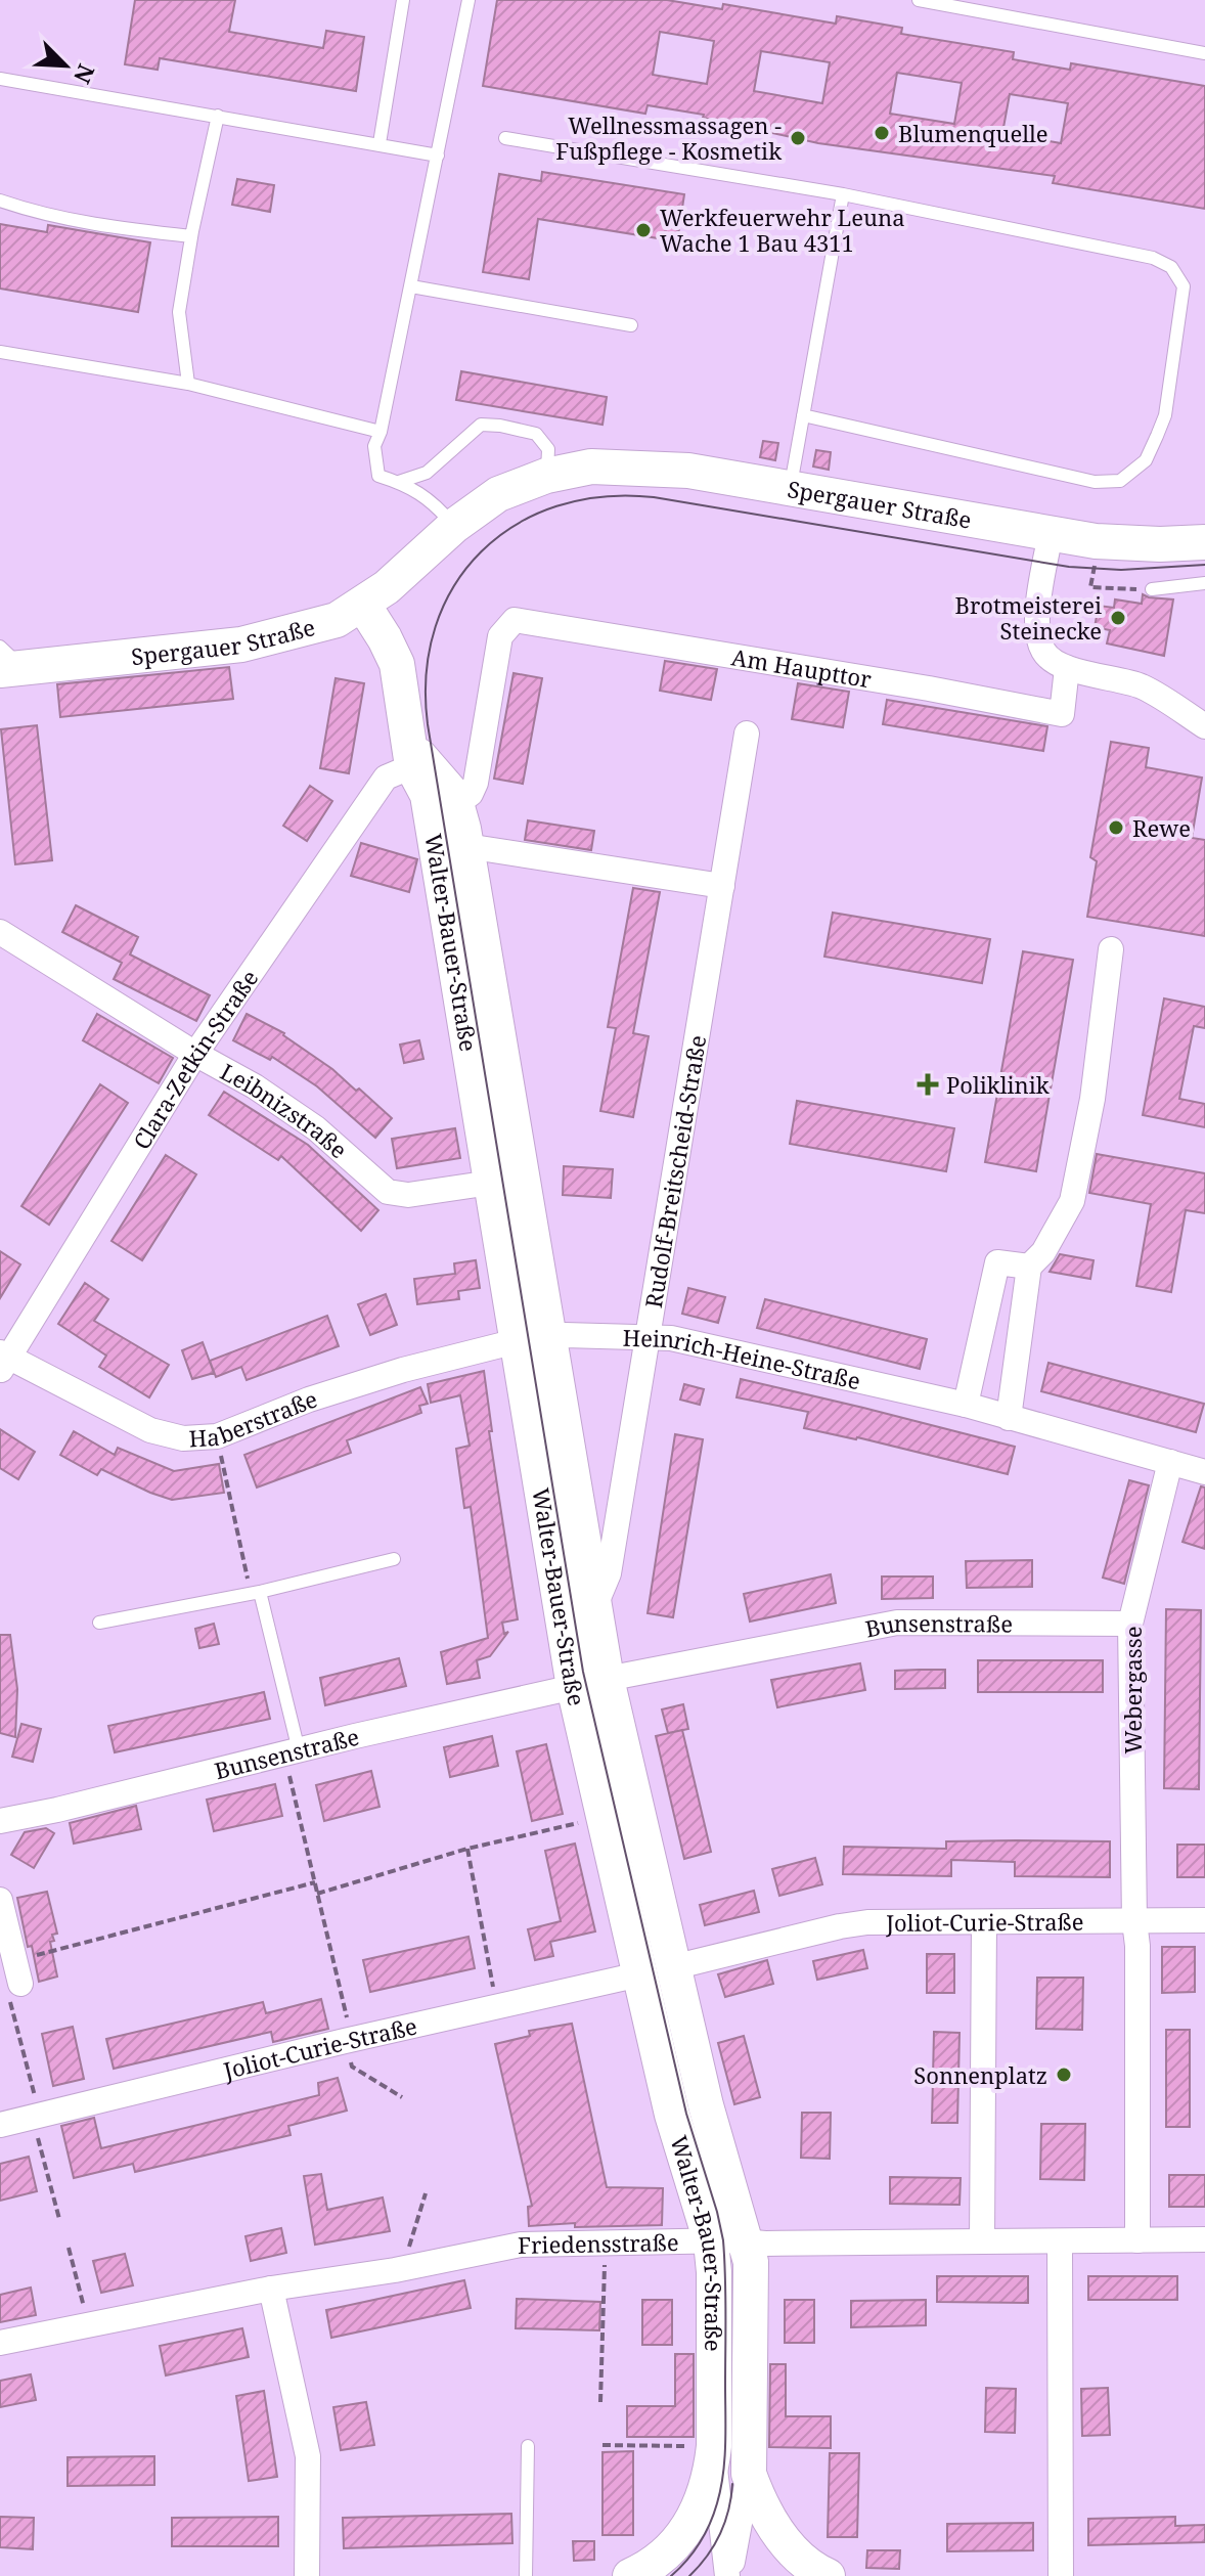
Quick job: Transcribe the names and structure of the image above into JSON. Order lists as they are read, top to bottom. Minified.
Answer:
{"streets":{"street":["Spergauer Straße","Am Haupttor","Walter-Bauer-Straße","Clara-Zetkin-Straße","Leibnizstraße","Rudolf-Breitscheid-Straße","Heinrich-Heine-Straße","Haberstraße","Bunsenstraße","Webergasse","Joliot-Curie-Straße","Friedensstraße"]},"crossings":[["Spergauer Straße","Walter-Bauer-Straße"],["Am Haupttor","Walter-Bauer-Straße"],["Walter-Bauer-Straße","Clara-Zetkin-Straße"],["Walter-Bauer-Straße","Leibnizstraße"],["Walter-Bauer-Straße","Rudolf-Breitscheid-Straße"],["Walter-Bauer-Straße","Heinrich-Heine-Straße"],["Walter-Bauer-Straße","Haberstraße"],["Walter-Bauer-Straße","Bunsenstraße"],["Walter-Bauer-Straße","Joliot-Curie-Straße"],["Walter-Bauer-Straße","Friedensstraße"],["Clara-Zetkin-Straße","Leibnizstraße"],["Clara-Zetkin-Straße","Haberstraße"],["Rudolf-Breitscheid-Straße","Heinrich-Heine-Straße"],["Heinrich-Heine-Straße","Haberstraße"],["Heinrich-Heine-Straße","Webergasse"],["Bunsenstraße","Webergasse"],["Webergasse","Joliot-Curie-Straße"]],"places":{"other":["Blumenquelle","Wellnessmassagen - Fußpflege - Kosmetik","Werkfeuerwehr Leuna Wache 1 Bau 4311","Brotmeisterei Steinecke","Rewe","Sonnenplatz"],"health":["Poliklinik"]},"north":"bottom right"}
